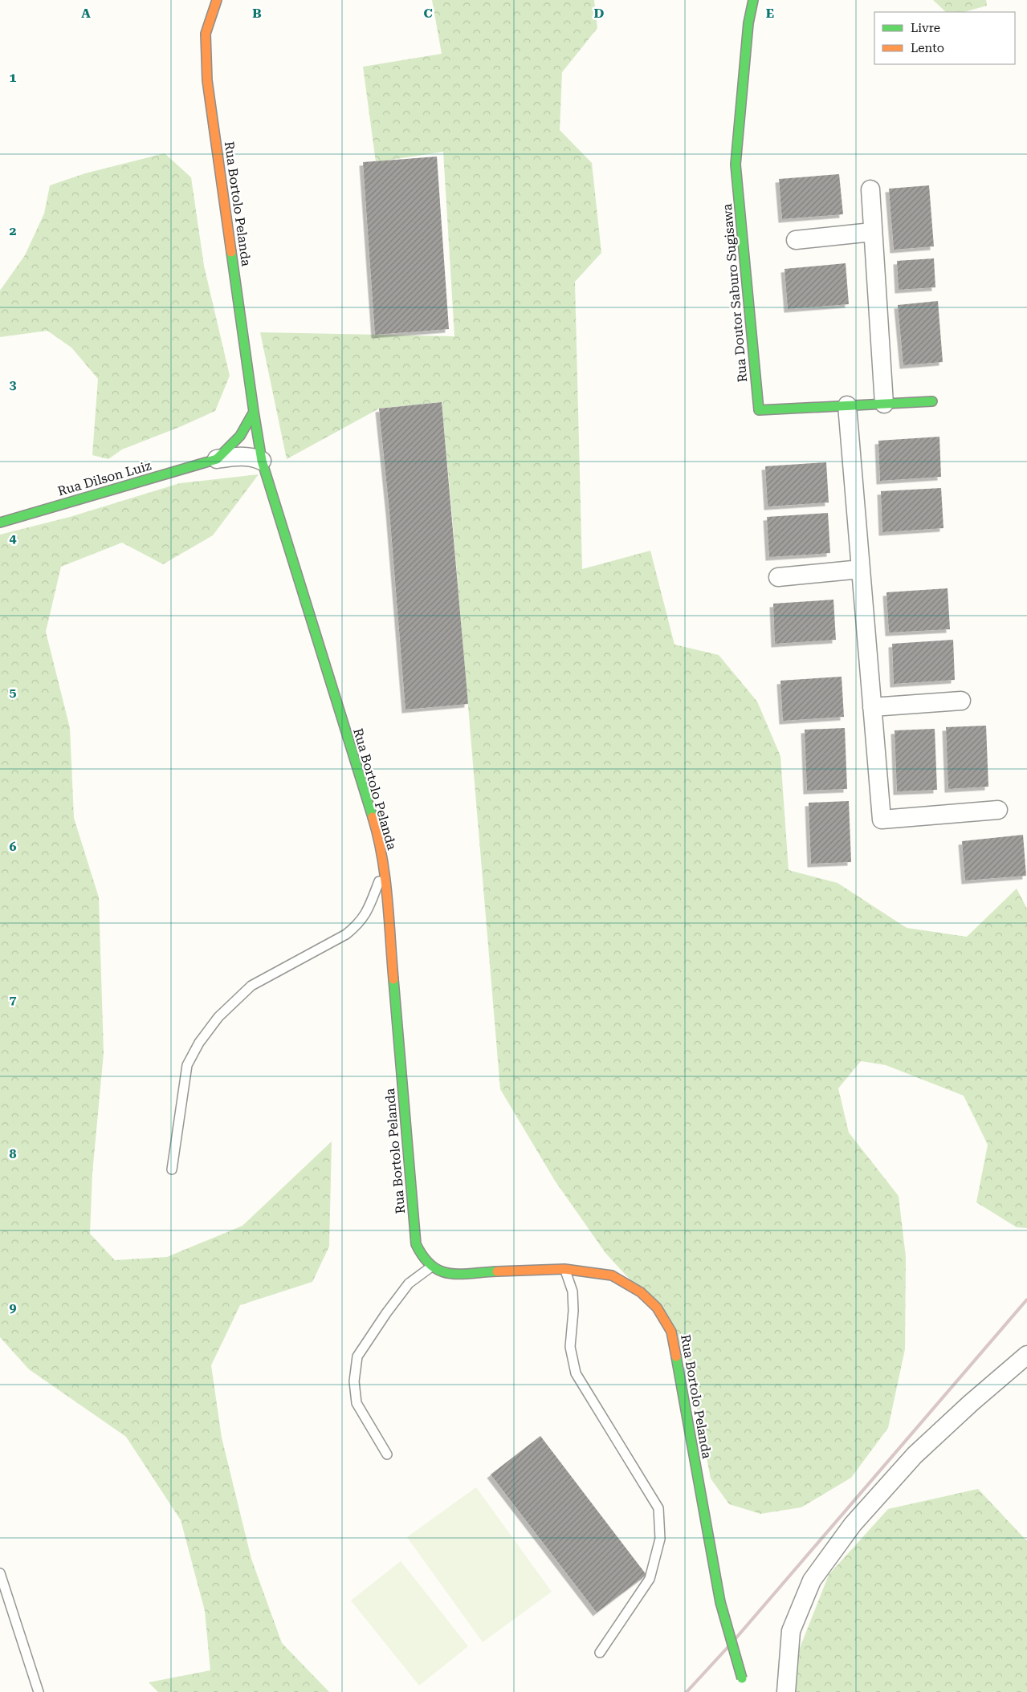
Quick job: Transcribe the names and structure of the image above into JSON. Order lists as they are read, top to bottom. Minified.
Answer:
{"streets":{"street":["Rua Bortolo Pelanda","Rua Doutor Saburo Sugisawa","Rua Dilson Luiz"]},"legend":["Livre","Lento"],"grid":{"columns":["A","B","C","D","E"],"rows":["1","2","3","4","5","6","7","8","9"]}}
